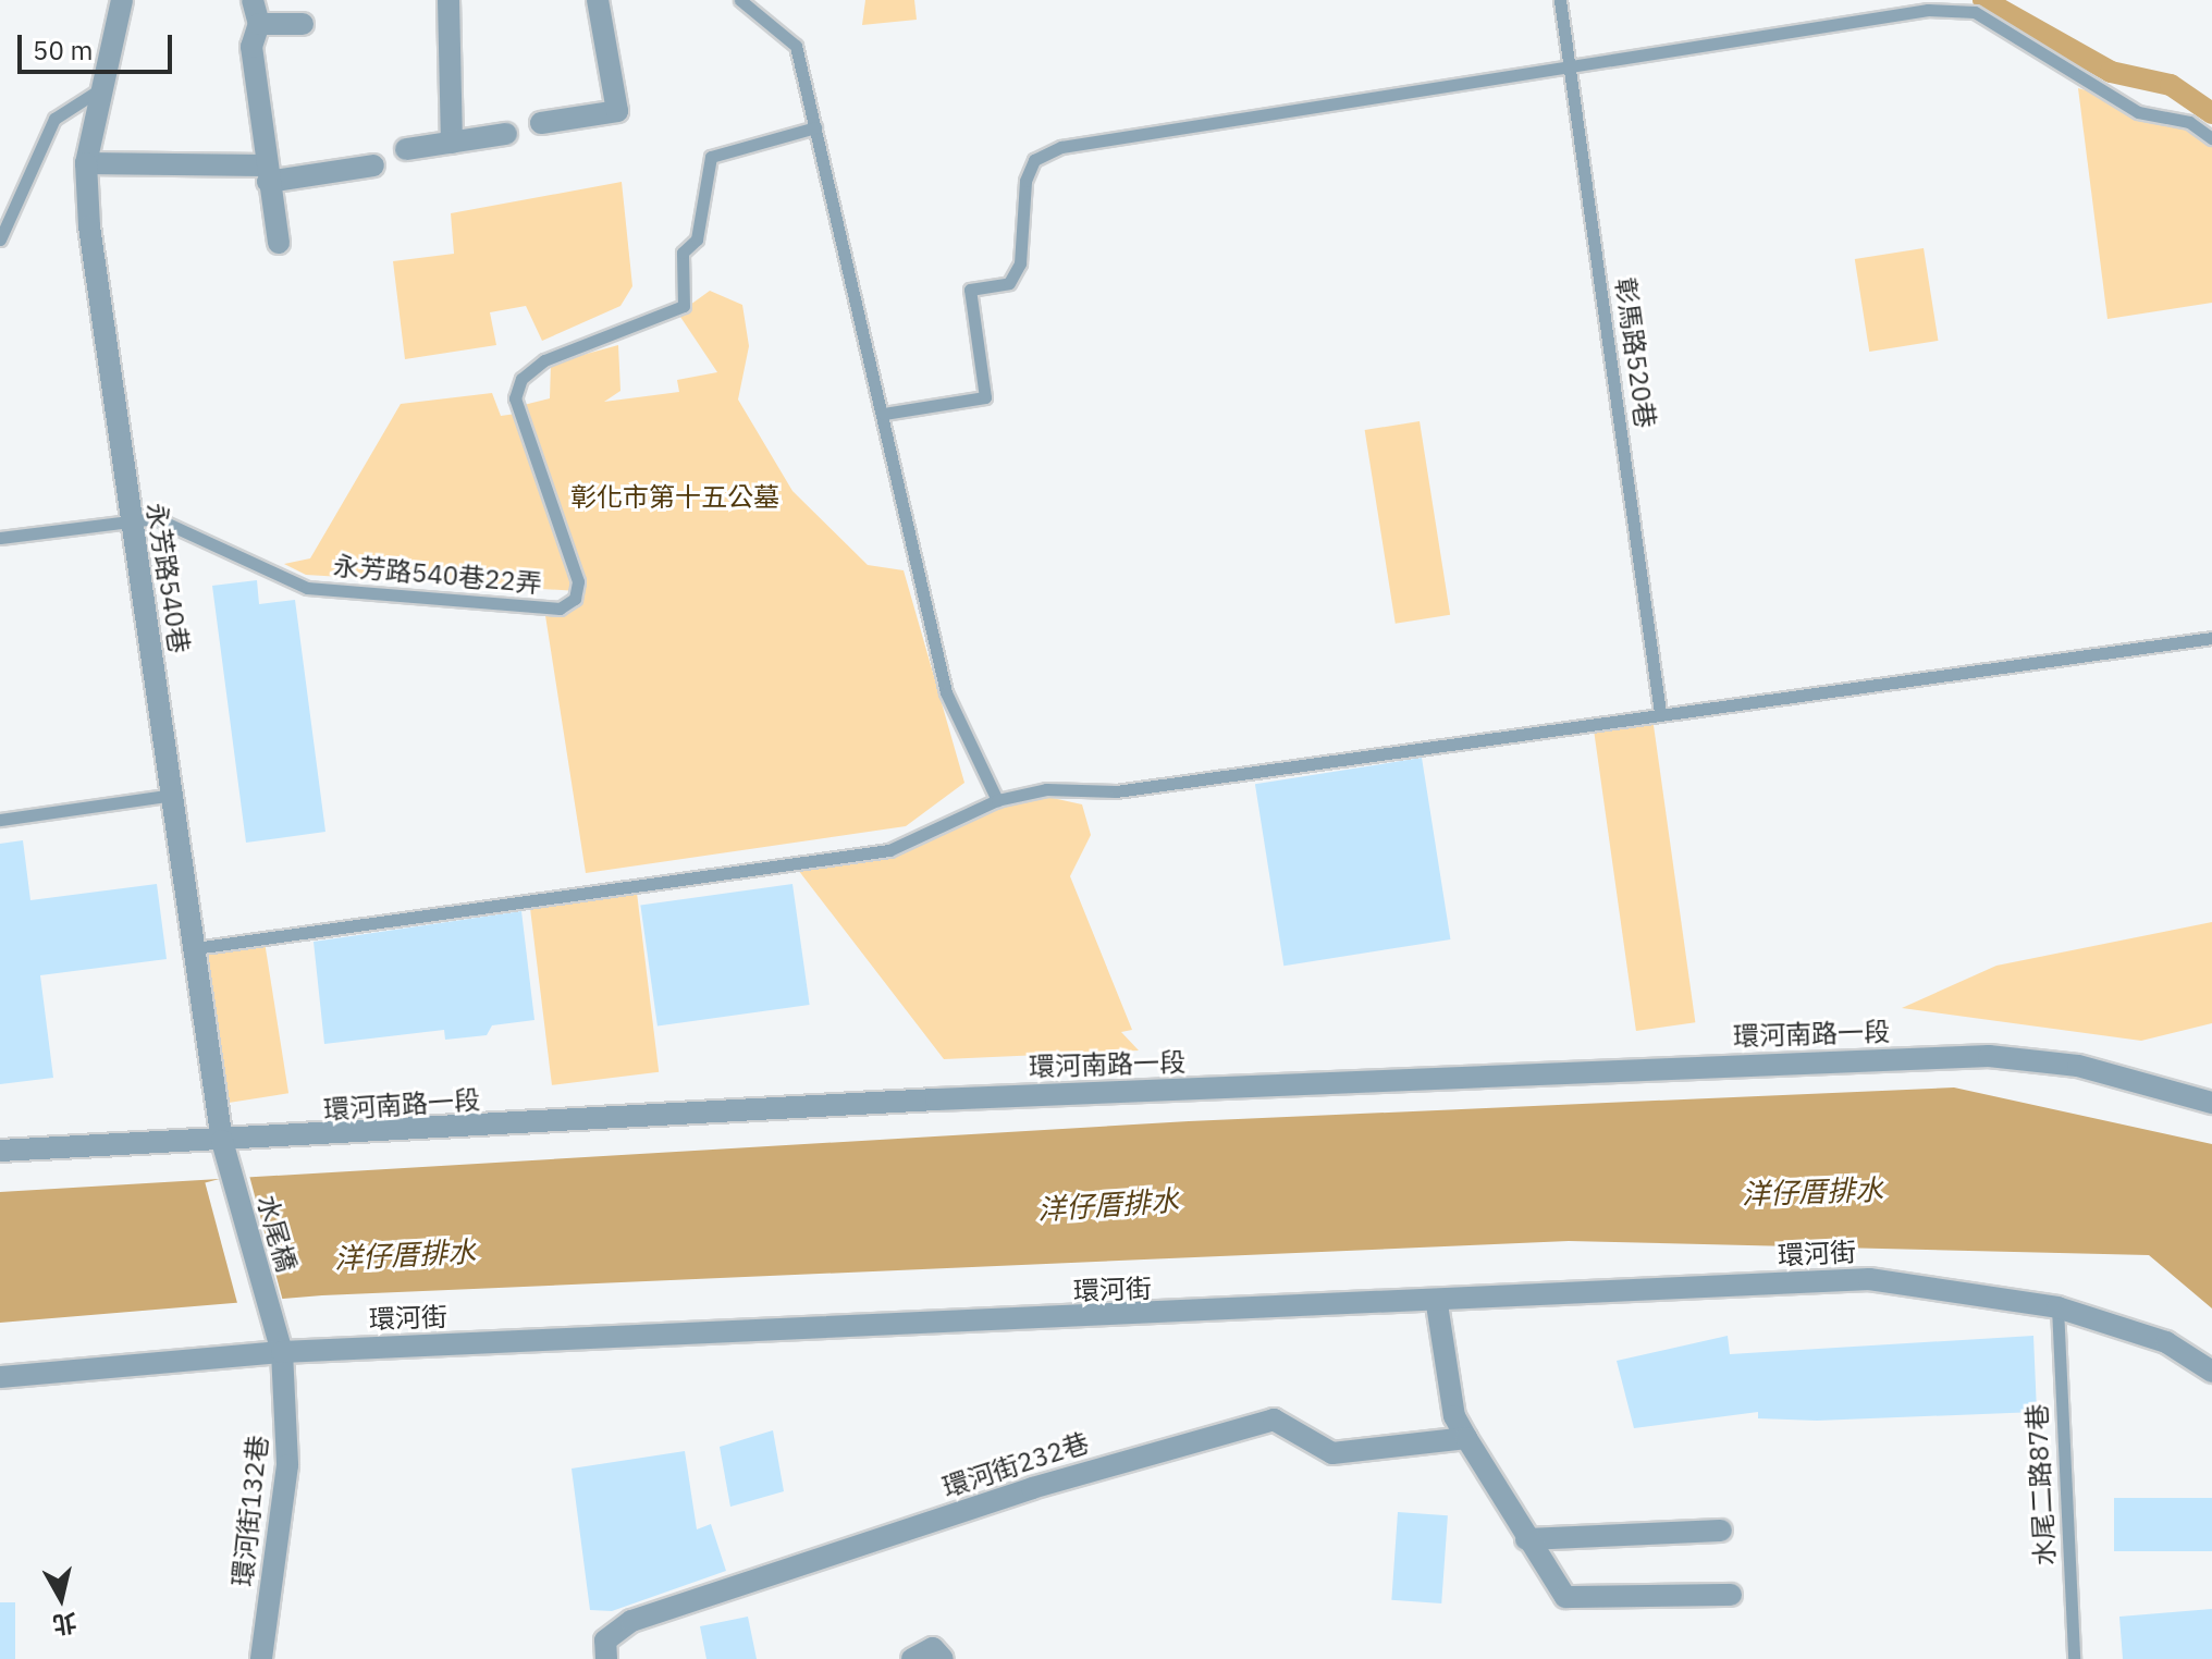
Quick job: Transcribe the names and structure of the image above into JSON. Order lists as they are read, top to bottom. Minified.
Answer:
{"streets":{"street":["永芳路540巷","環河南路一段","水尾橋","環河街","環河街232巷","環河街132巷"],"lane":["彰馬路520巷","永芳路540巷22弄","水尾二路87巷"]},"crossings":[["永芳路540巷22弄","永芳路540巷"],["永芳路540巷","環河南路一段"],["永芳路540巷","水尾橋"],["水尾橋","環河街132巷"],["環河街","水尾二路87巷"],["環河街","環河街132巷"]],"water":["洋仔厝排水"],"parks":["彰化市第十五公墓"],"scale_bar":"50 m","north":"bottom"}
